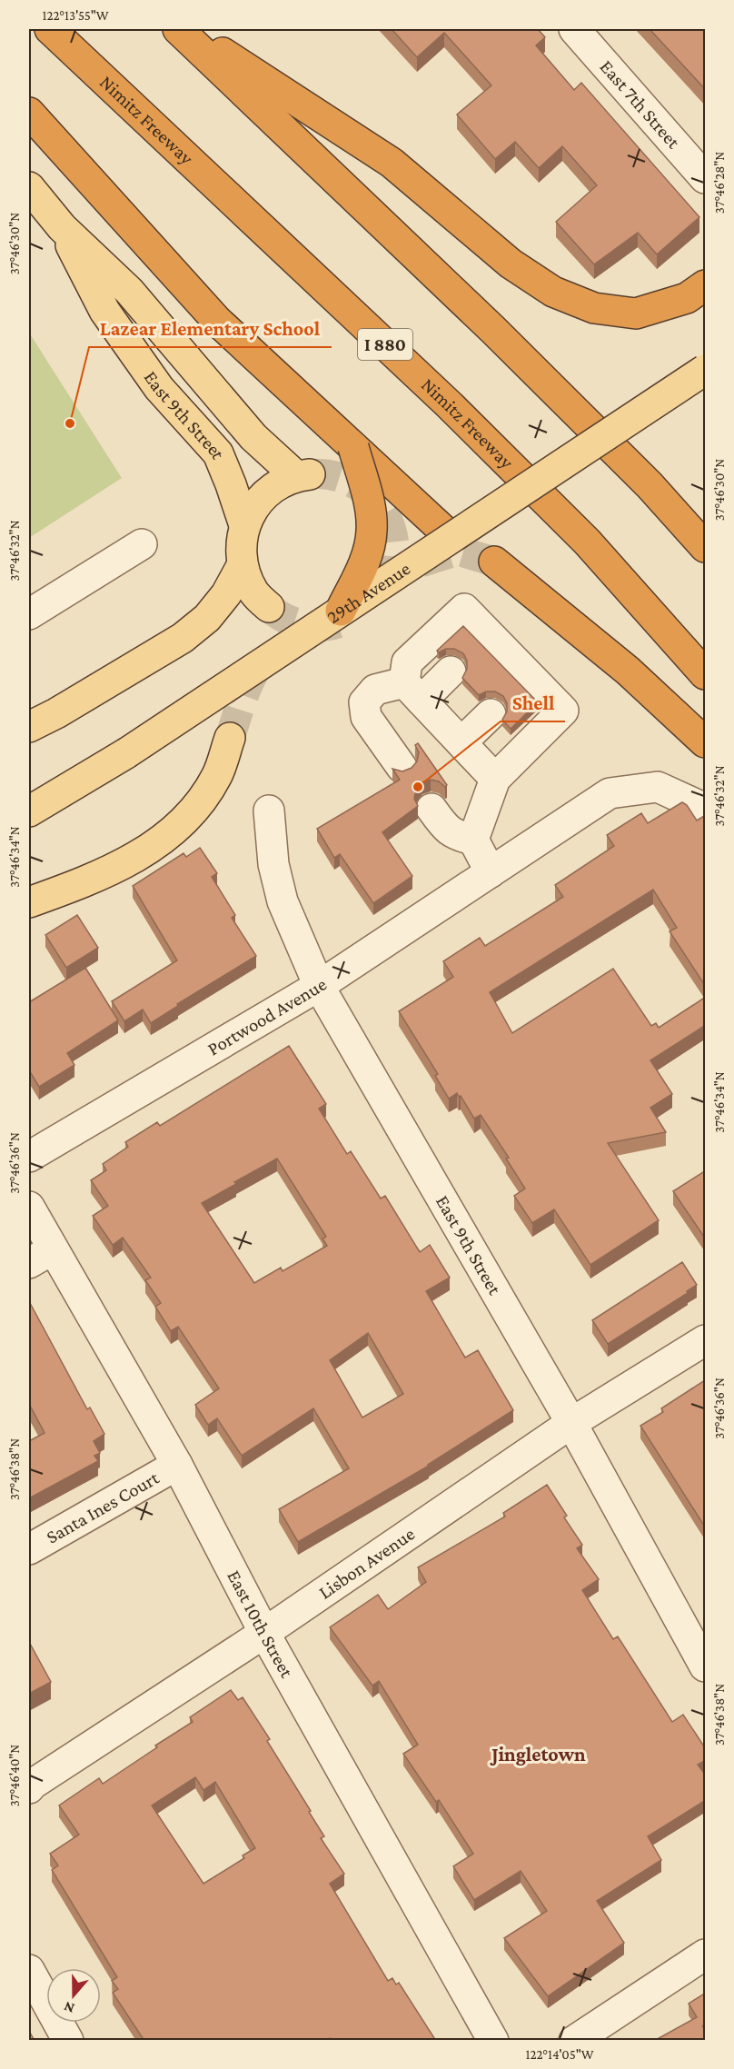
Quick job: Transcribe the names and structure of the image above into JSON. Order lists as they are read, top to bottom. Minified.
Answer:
{"streets":{"highway":["Nimitz Freeway","I 880"],"main road":["East 9th Street","29th Avenue"],"street":["East 7th Street","Portwood Avenue","Santa Ines Court","Lisbon Avenue","East 10th Street"]},"crossings":[["East 9th Street","Portwood Avenue"],["East 9th Street","Lisbon Avenue"],["Santa Ines Court","East 10th Street"],["Lisbon Avenue","East 10th Street"]],"districts":["Jingletown"],"places":["Lazear Elementary School","Shell"],"north":"bottom","coordinates":["122°13'55\"W","37°46'28\"N","37°46'30\"N","37°46'32\"N","37°46'34\"N","37°46'36\"N","37°46'38\"N","37°46'40\"N","122°14'05\"W"]}
